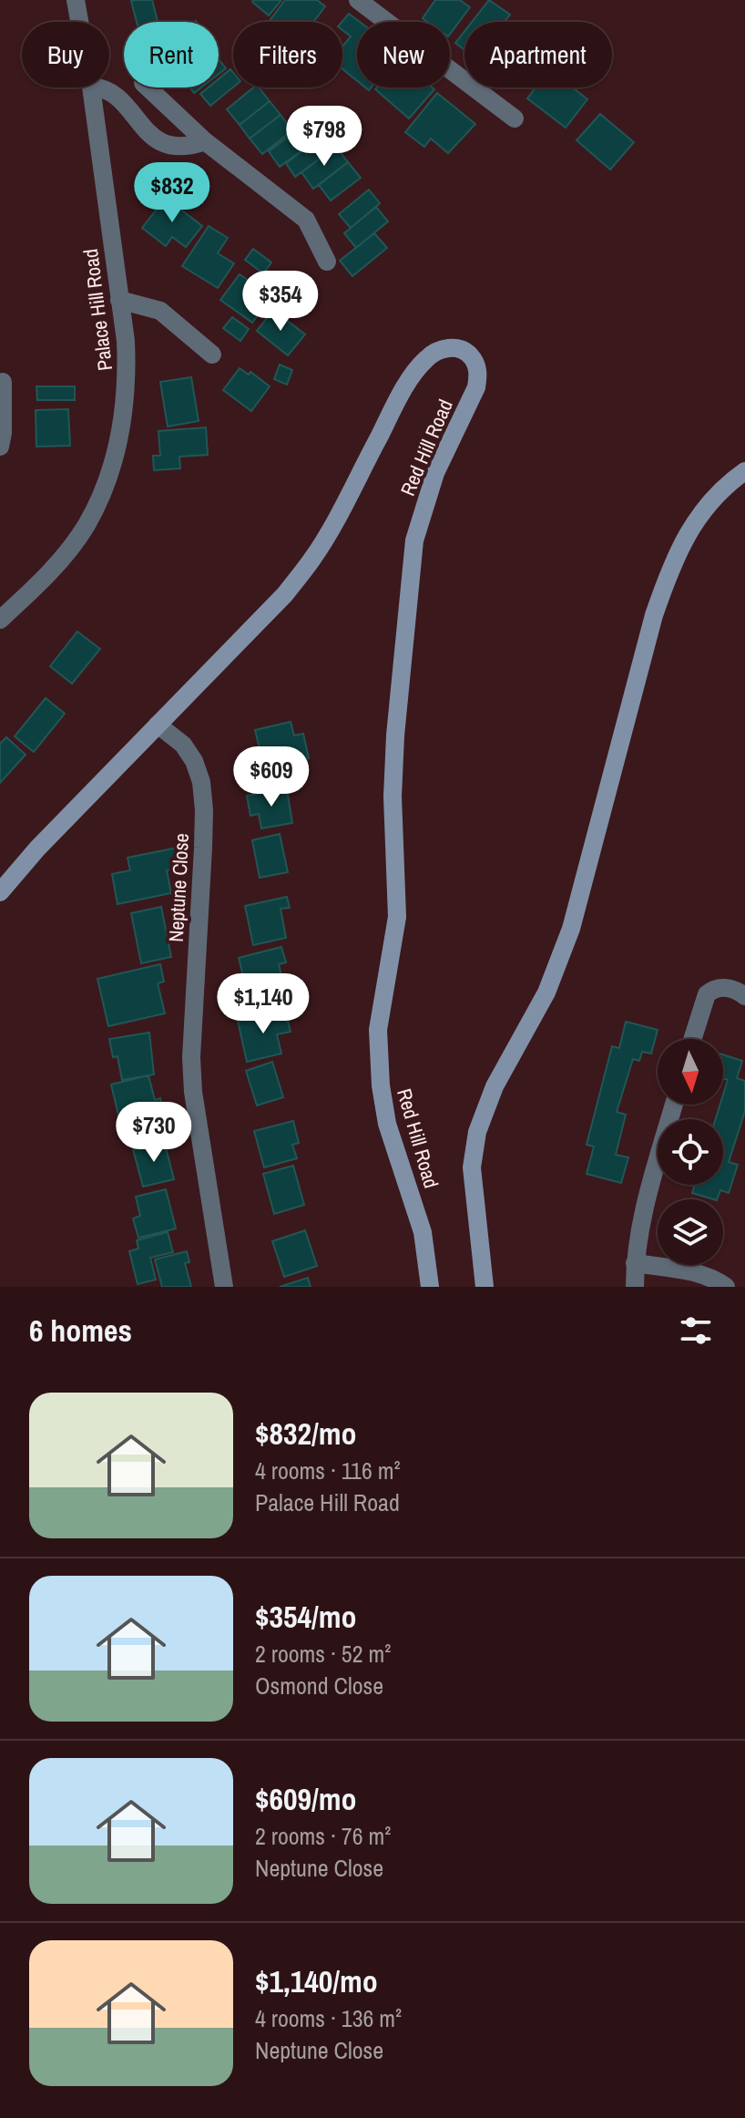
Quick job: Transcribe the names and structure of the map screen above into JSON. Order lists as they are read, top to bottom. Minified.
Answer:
{"streets":{"street":["Palace Hill Road","Red Hill Road","Neptune Close"]},"crossings":[["Red Hill Road","Neptune Close"]],"north":"bottom","page":{"chip":["Buy","Rent","Filters","New","Apartment"],"price":["$798","$832","$354","$609","$1,140","$730"],"heading":"6 homes","list":[{"name":"$832/mo","note":"4 rooms · 116 m² · Palace Hill Road"},{"name":"$354/mo","note":"2 rooms · 52 m² · Osmond Close"},{"name":"$609/mo","note":"2 rooms · 76 m² · Neptune Close"},{"name":"$1,140/mo","note":"4 rooms · 136 m² · Neptune Close"}]}}
